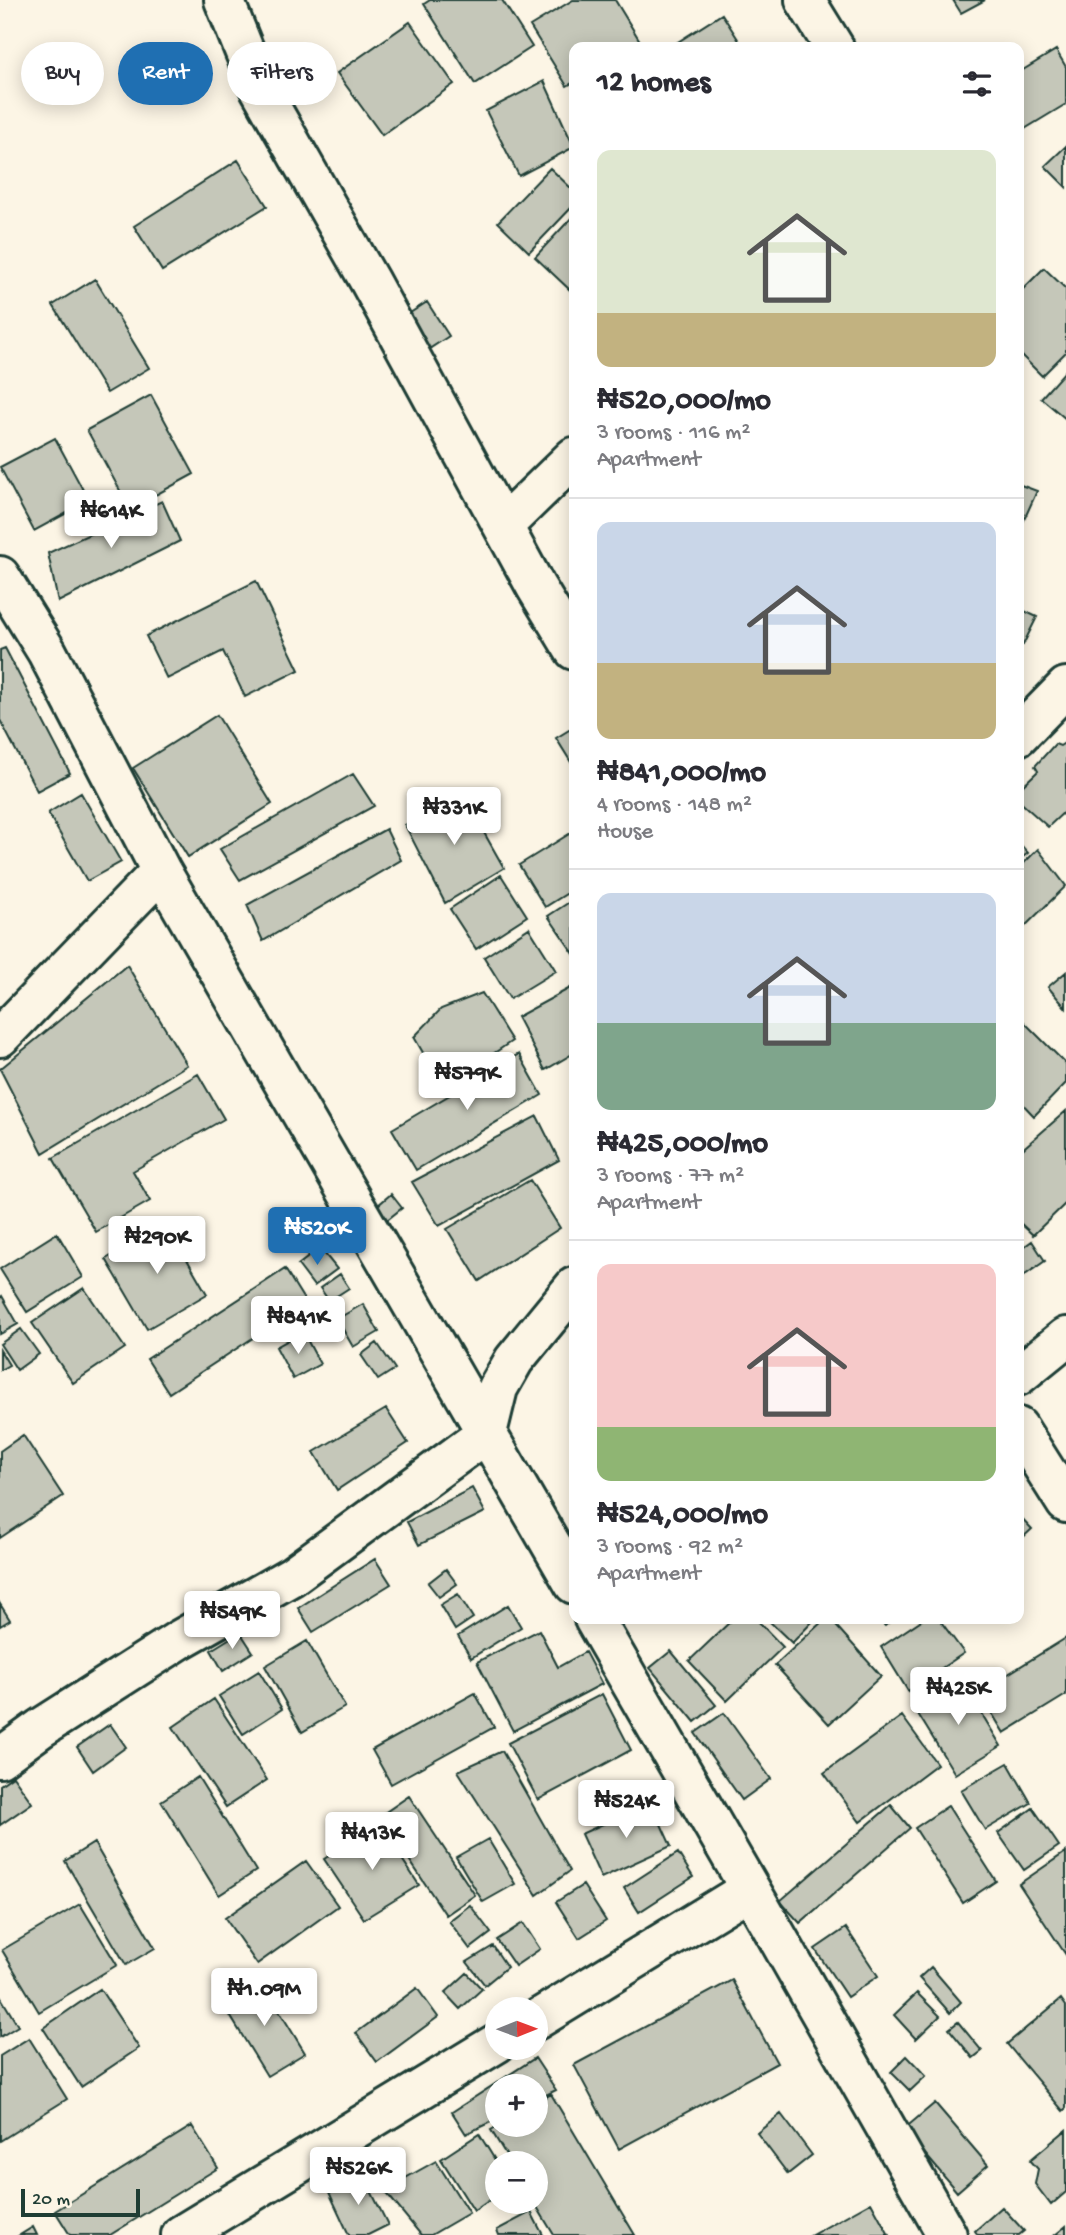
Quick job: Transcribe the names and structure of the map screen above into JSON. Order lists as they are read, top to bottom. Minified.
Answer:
{"scale_bar":"20 m","north":"right","page":{"chip":["Buy","Rent","Filters"],"heading":"12 homes","list":[{"name":"₦520,000/mo","note":"3 rooms · 116 m² · Apartment"},{"name":"₦841,000/mo","note":"4 rooms · 148 m² · House"},{"name":"₦425,000/mo","note":"3 rooms · 77 m² · Apartment"},{"name":"₦524,000/mo","note":"3 rooms · 92 m² · Apartment"}],"price":["₦614K","₦331K","₦579K","₦520K","₦290K","₦841K","₦549K","₦425K","₦524K","₦413K","₦1.09M","₦526K"],"map_buttons":["+","−"],"scale":"20 m"}}
